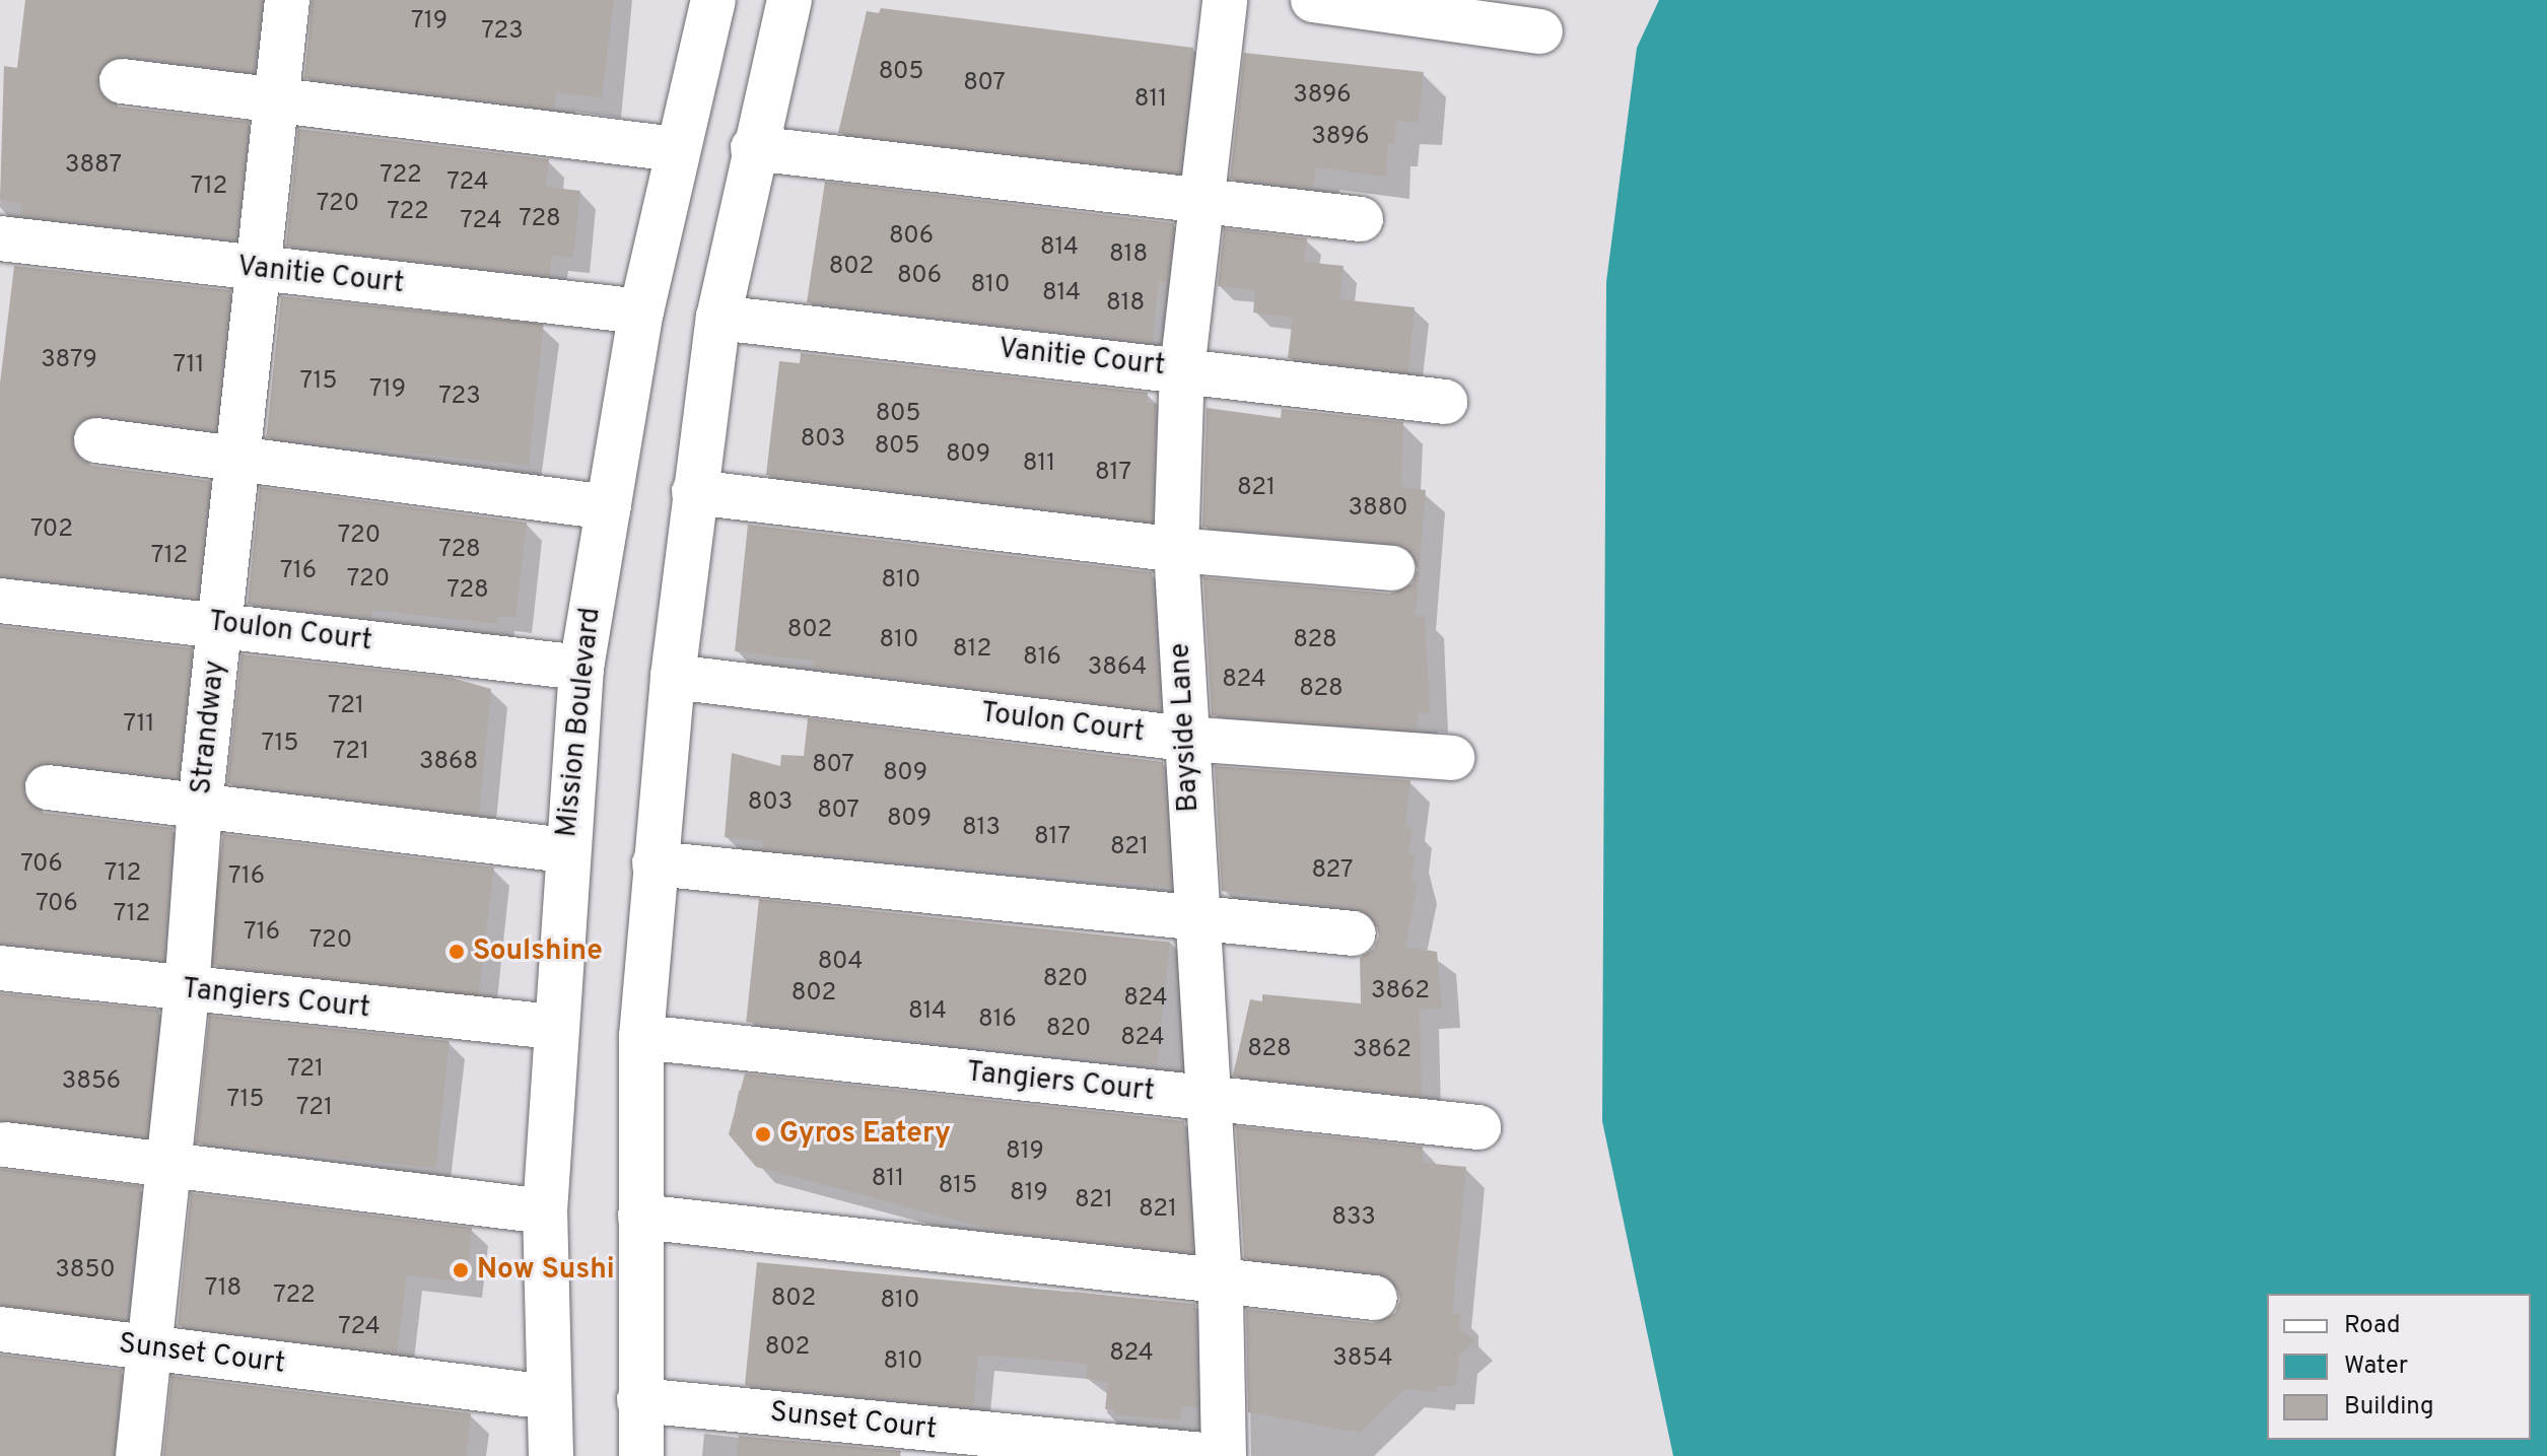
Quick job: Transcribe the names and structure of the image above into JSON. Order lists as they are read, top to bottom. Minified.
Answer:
{"streets":{"street":["Vanitie Court","Toulon Court","Mission Boulevard","Strandway","Bayside Lane","Tangiers Court","Sunset Court"]},"crossings":[["Vanitie Court","Mission Boulevard"],["Vanitie Court","Strandway"],["Vanitie Court","Bayside Lane"],["Toulon Court","Mission Boulevard"],["Toulon Court","Strandway"],["Toulon Court","Bayside Lane"],["Mission Boulevard","Tangiers Court"],["Mission Boulevard","Sunset Court"],["Strandway","Tangiers Court"],["Strandway","Sunset Court"],["Bayside Lane","Tangiers Court"]],"places":["Soulshine","Gyros Eatery","Now Sushi"],"house_numbers":["719","723","805","807","3896","811","3896","3887","722","724","712","720","722","728","724","806","814","818","802","806","810","814","818","3879","711","715","719","723","805","803","805","809","811","817","821","3880","702","720","728","712","716","720","810","728","802","810","828","812","816","3864","824","828","721","711","715","721","3868","807","809","803","807","809","813","817","821","706","827","712","716","706","712","716","720","804","820","3862","802","824","814","816","820","824","828","3862","721","3856","715","721","819","811","815","819","821","821","833","3850","718","722","802","810","724","802","824","3854","810"],"legend":["Road","Water","Building"]}
